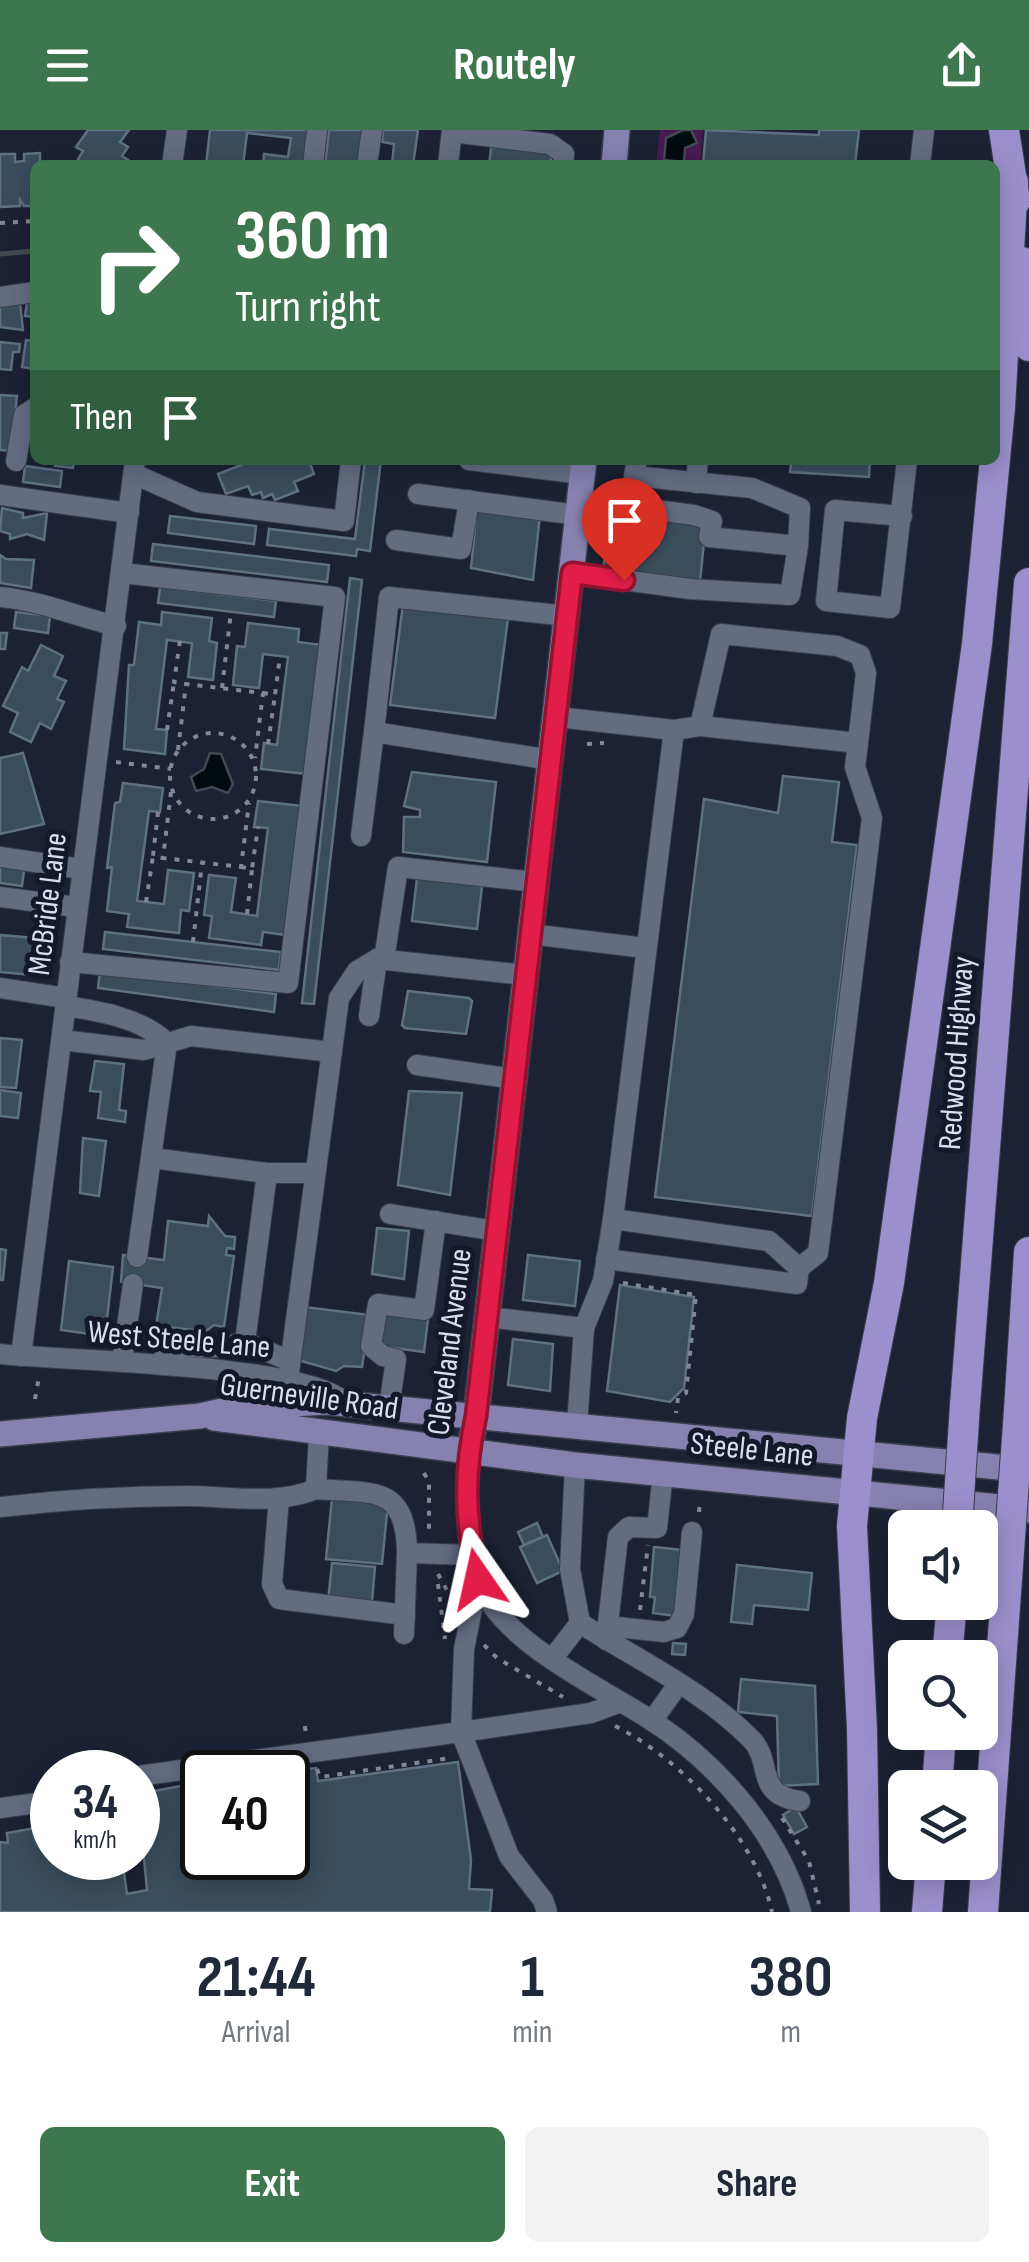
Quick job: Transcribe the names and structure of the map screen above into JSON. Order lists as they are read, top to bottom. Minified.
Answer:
{"streets":{"highway":["Redwood Highway"],"main road":["Cleveland Avenue","Guerneville Road","Steele Lane"],"street":["McBride Lane","West Steele Lane"]},"crossings":[["McBride Lane","West Steele Lane"],["West Steele Lane","Guerneville Road"],["Cleveland Avenue","Guerneville Road"],["Cleveland Avenue","Steele Lane"],["Guerneville Road","Steele Lane"]],"page":{"header":"Routely","turn":["360 m","Turn right"],"then":"Then","speed":"34 km/h","limit":"40","eta":["21:44","Arrival","1","min","380","m"],"buttons":["Exit","Share"]}}
